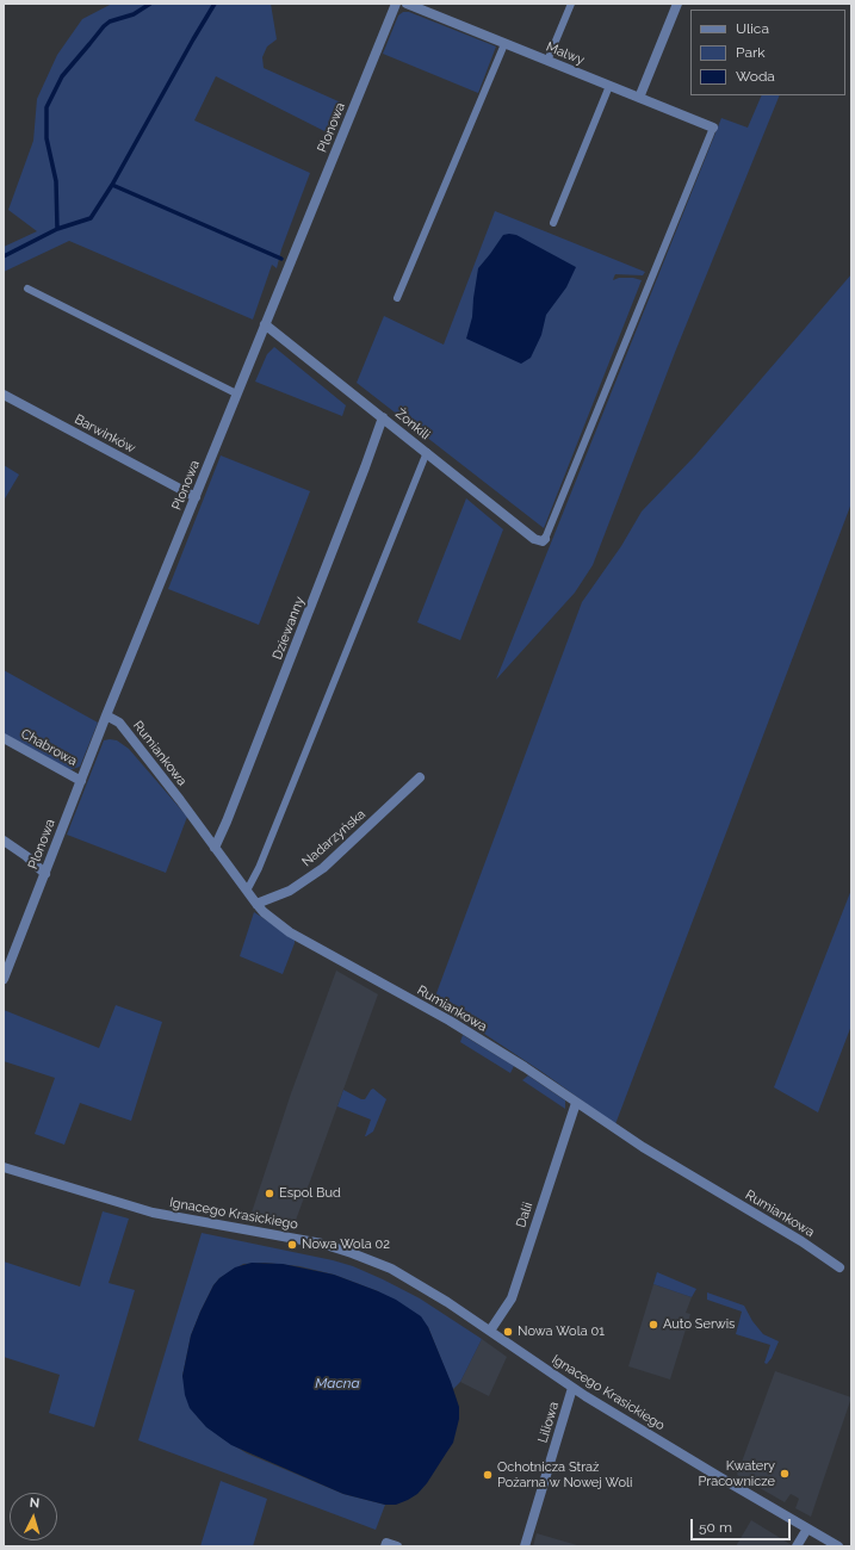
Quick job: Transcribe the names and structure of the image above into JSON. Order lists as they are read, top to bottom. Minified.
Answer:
{"streets":{"street":["Malwy","Plonowa","Żonkili","Barwinków","Dziewanny","Chabrowa","Rumiankowa","Nadarzyńska","Ignacego Krasickiego","Dalii","Liliowa"]},"crossings":[["Plonowa","Żonkili"],["Plonowa","Barwinków"],["Plonowa","Chabrowa"],["Plonowa","Rumiankowa"],["Żonkili","Dziewanny"],["Dziewanny","Rumiankowa"],["Rumiankowa","Nadarzyńska"],["Rumiankowa","Dalii"],["Ignacego Krasickiego","Dalii"],["Ignacego Krasickiego","Liliowa"]],"water":["Macna"],"places":["Espol Bud","Nowa Wola 02","Auto Serwis","Nowa Wola 01","Kwatery Pracownicze","Ochotnicza Straż Pożarna w Nowej Woli"],"legend":["Ulica","Park","Woda"],"scale_bar":"50 m","north":"top"}
